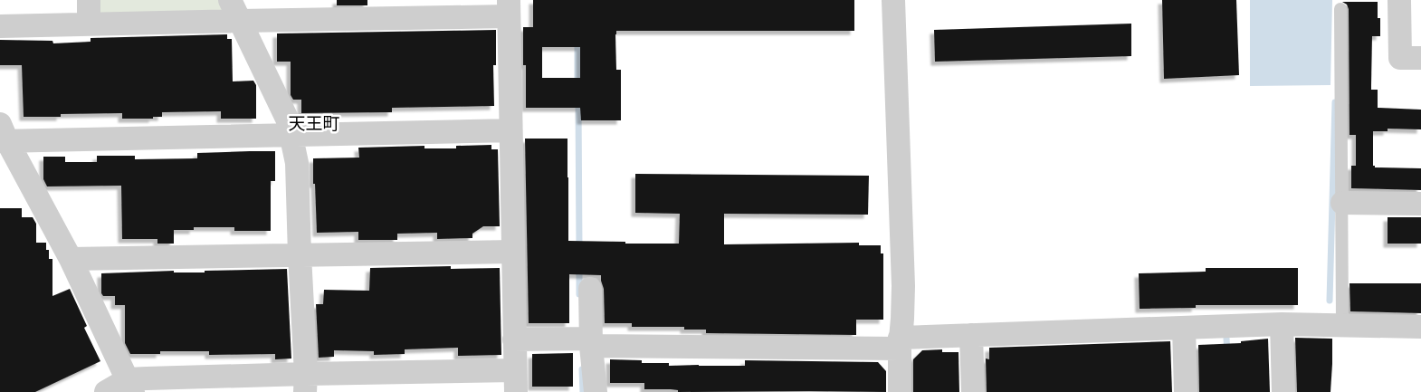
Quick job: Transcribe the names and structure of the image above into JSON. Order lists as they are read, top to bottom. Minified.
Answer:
{"districts":["天王町"]}
